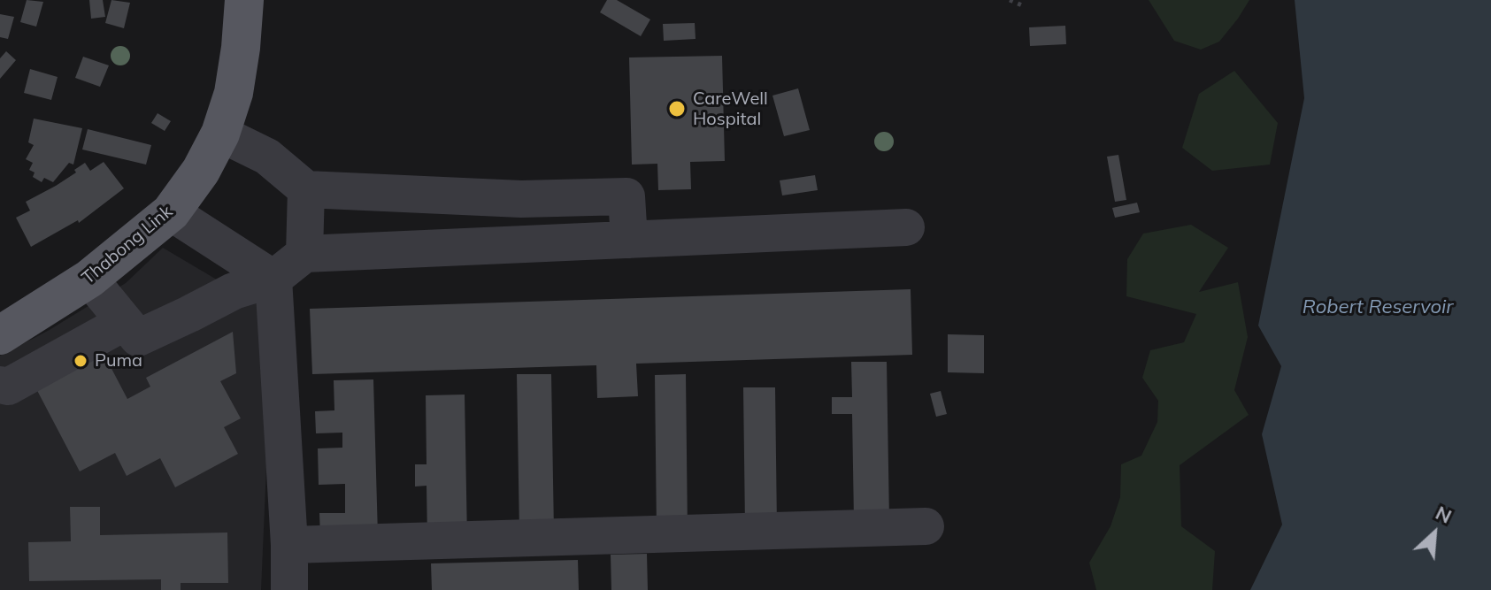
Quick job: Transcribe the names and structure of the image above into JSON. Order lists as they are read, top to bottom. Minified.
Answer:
{"streets":{"main road":["Thabong Link"]},"water":["Robert Reservoir"],"places":["CareWell Hospital","Puma"],"north":"top right"}
